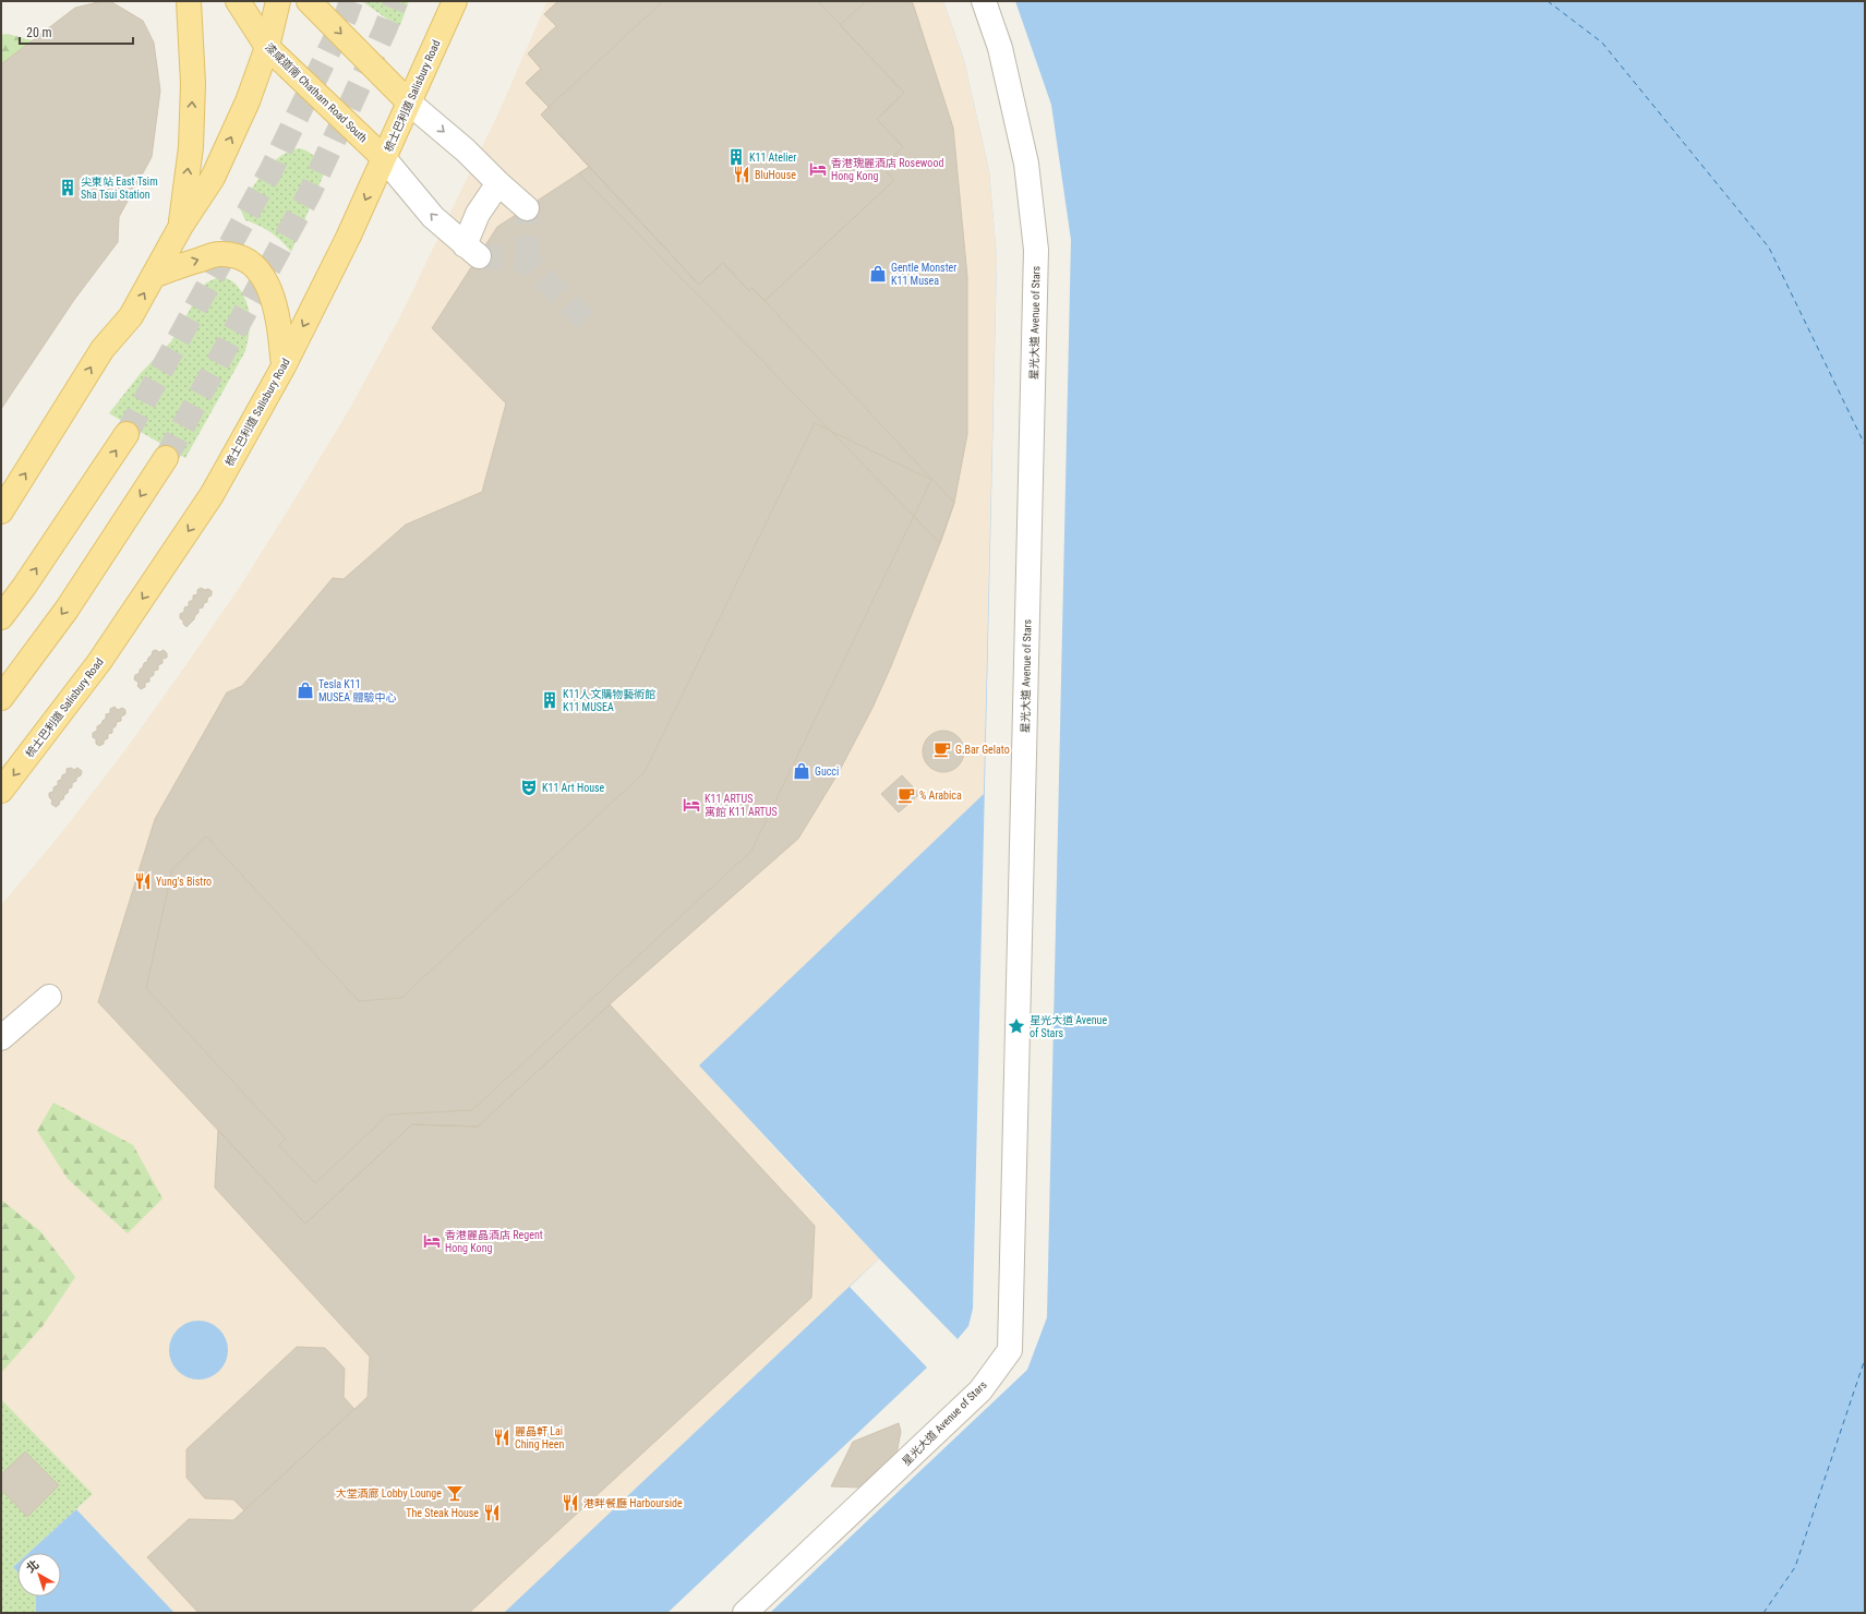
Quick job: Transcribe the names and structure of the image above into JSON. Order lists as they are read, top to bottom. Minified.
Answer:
{"streets":{"main road":["漆咸道南 Chatham Road South","梳士巴利道 Salisbury Road"],"street":["星光大道 Avenue of Stars"]},"crossings":[["漆咸道南 Chatham Road South","梳士巴利道 Salisbury Road"]],"places":{"building":["K11 Atelier","尖東站 East Tsim Sha Tsui Station","K11人文購物藝術館 K11 MUSEA"],"hotel":["香港瑰麗酒店 Rosewood Hong Kong","K11 ARTUS 寓館 K11 ARTUS","香港麗晶酒店 Regent Hong Kong"],"restaurant":["BluHouse","Yung's Bistro","麗晶軒 Lai Ching Heen","港畔餐廳 Harbourside","The Steak House"],"shop":["Gentle Monster K11 Musea","Tesla K11 MUSEA 體驗中心","Gucci"],"cafe":["G.Bar Gelato","% Arabica"],"theatre":["K11 Art House"],"place":["星光大道 Avenue of Stars"],"bar":["大堂酒廊 Lobby Lounge"]},"scale_bar":"20 m","north":"top left"}
